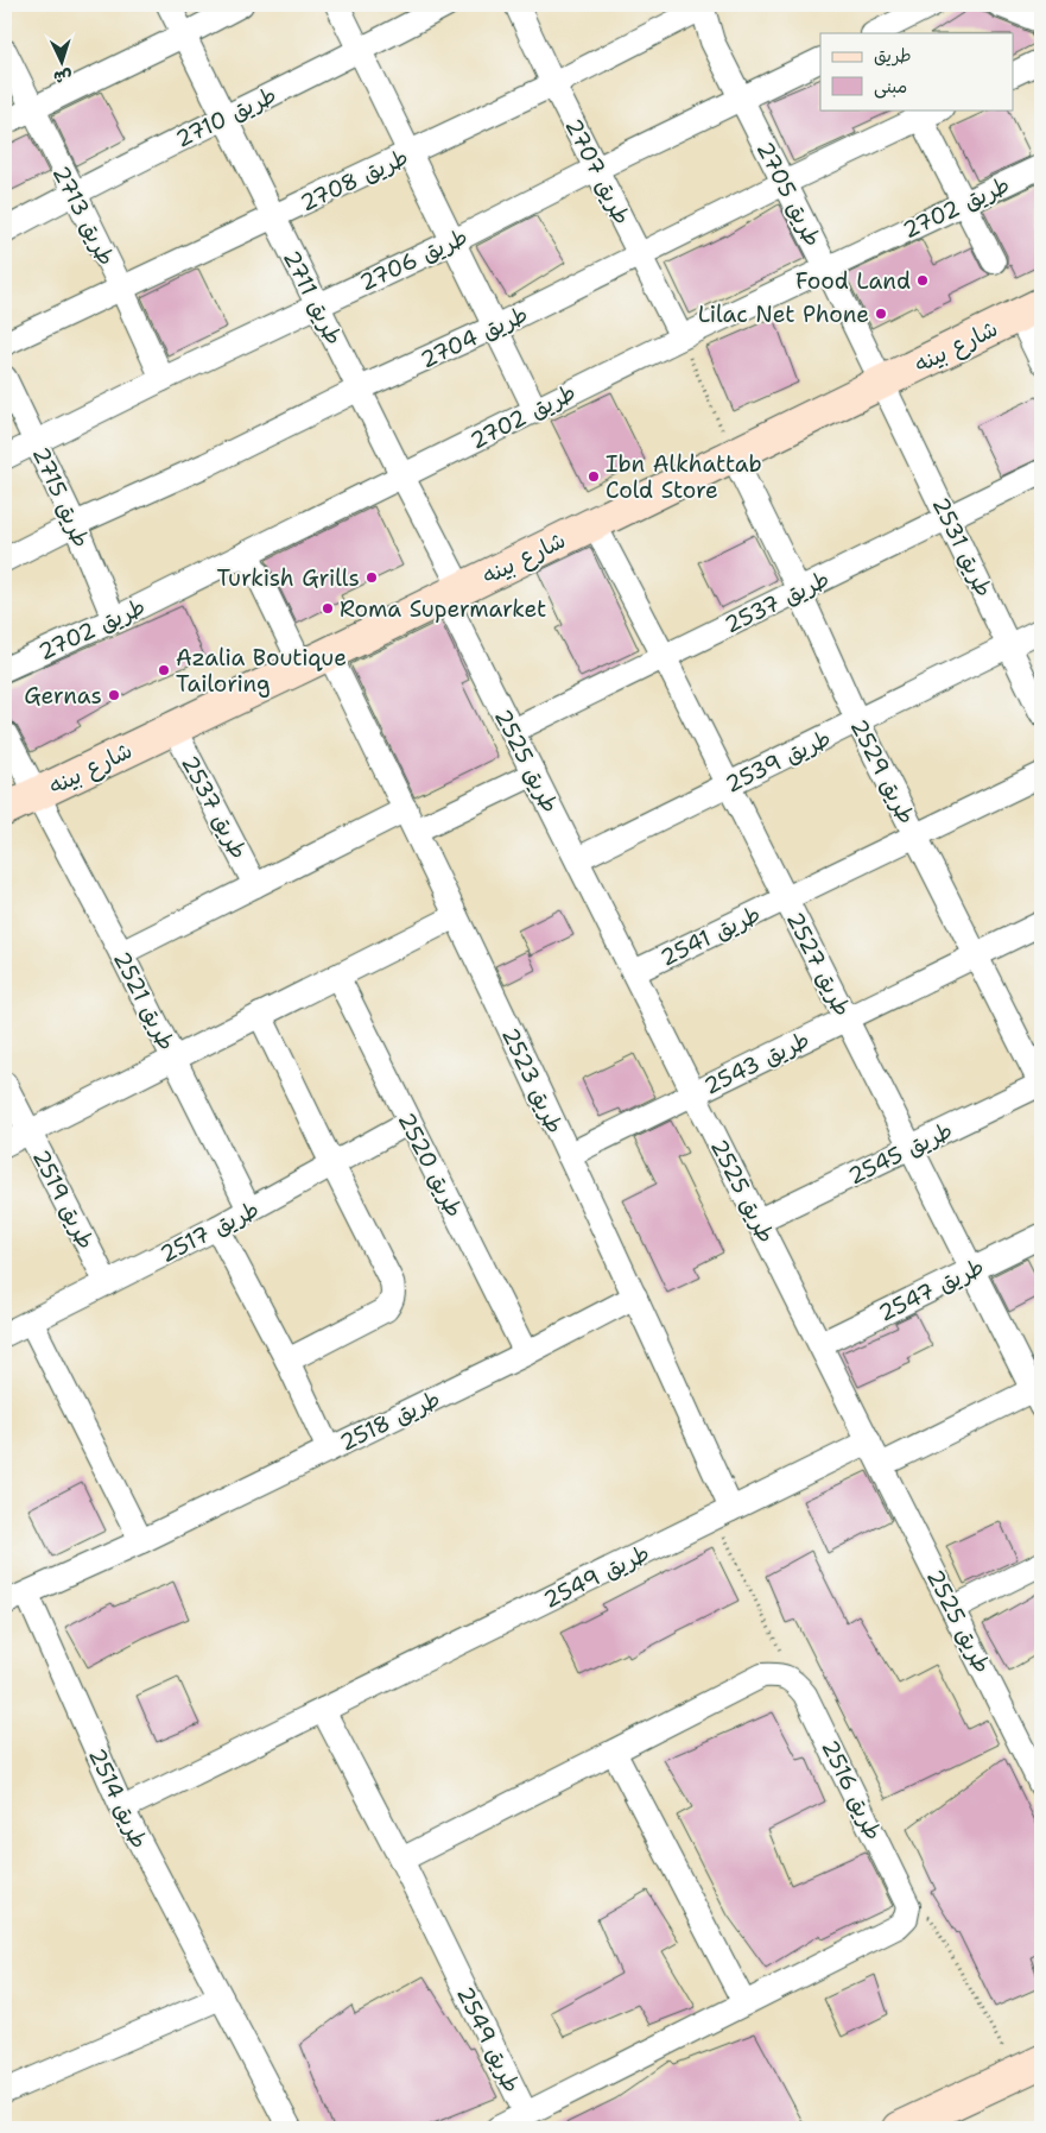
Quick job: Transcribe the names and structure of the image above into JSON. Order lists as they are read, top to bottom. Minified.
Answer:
{"streets":{"street":["طريق 2710","طريق 2707","طريق 2708","طريق 2705","طريق 2702","طريق 2713","طريق 2706","طريق 2711","طريق 2704","شارع بينه","طريق 2715","طريق 2531","طريق 2537","طريق 2525","طريق 2539","طريق 2529","طريق 2541","طريق 2527","طريق 2521","طريق 2543","طريق 2523","طريق 2545","طريق 2520","طريق 2519","طريق 2517","طريق 2547","طريق 2518","طريق 2549","طريق 2516","طريق 2514"]},"crossings":[["طريق 2710","طريق 2713"],["طريق 2710","طريق 2711"],["طريق 2707","طريق 2708"],["طريق 2707","طريق 2702"],["طريق 2707","طريق 2706"],["طريق 2707","طريق 2704"],["طريق 2708","طريق 2705"],["طريق 2708","طريق 2713"],["طريق 2708","طريق 2711"],["طريق 2705","طريق 2702"],["طريق 2705","طريق 2706"],["طريق 2705","طريق 2704"],["طريق 2705","شارع بينه"],["طريق 2705","طريق 2531"],["طريق 2702","طريق 2711"],["طريق 2702","طريق 2715"],["طريق 2713","طريق 2706"],["طريق 2706","طريق 2711"],["طريق 2706","طريق 2715"],["طريق 2711","طريق 2704"],["طريق 2711","شارع بينه"],["طريق 2711","طريق 2525"],["طريق 2704","طريق 2715"],["شارع بينه","طريق 2531"],["شارع بينه","طريق 2537"],["شارع بينه","طريق 2525"],["شارع بينه","طريق 2529"],["شارع بينه","طريق 2527"],["شارع بينه","طريق 2521"],["شارع بينه","طريق 2523"],["طريق 2531","طريق 2537"],["طريق 2531","طريق 2539"],["طريق 2537","طريق 2525"],["طريق 2537","طريق 2529"],["طريق 2537","طريق 2527"],["طريق 2537","طريق 2521"],["طريق 2537","طريق 2523"],["طريق 2525","طريق 2539"],["طريق 2525","طريق 2541"],["طريق 2525","طريق 2543"],["طريق 2525","طريق 2545"],["طريق 2525","طريق 2547"],["طريق 2525","طريق 2549"],["طريق 2539","طريق 2529"],["طريق 2539","طريق 2527"],["طريق 2529","طريق 2541"],["طريق 2529","طريق 2543"],["طريق 2529","طريق 2545"],["طريق 2541","طريق 2527"],["طريق 2527","طريق 2543"],["طريق 2527","طريق 2545"],["طريق 2527","طريق 2547"],["طريق 2521","طريق 2517"],["طريق 2543","طريق 2523"],["طريق 2523","طريق 2518"],["طريق 2523","طريق 2549"],["طريق 2520","طريق 2517"],["طريق 2520","طريق 2518"],["طريق 2519","طريق 2517"],["طريق 2518","طريق 2514"],["طريق 2549","طريق 2514"]],"places":["Food Land","Lilac Net Phone","Ibn Alkhattab Cold Store","Turkish Grills","Roma Supermarket","Azalia Boutique Tailoring","Gernas"],"legend":["طريق","مبنى"],"north":"bottom"}
